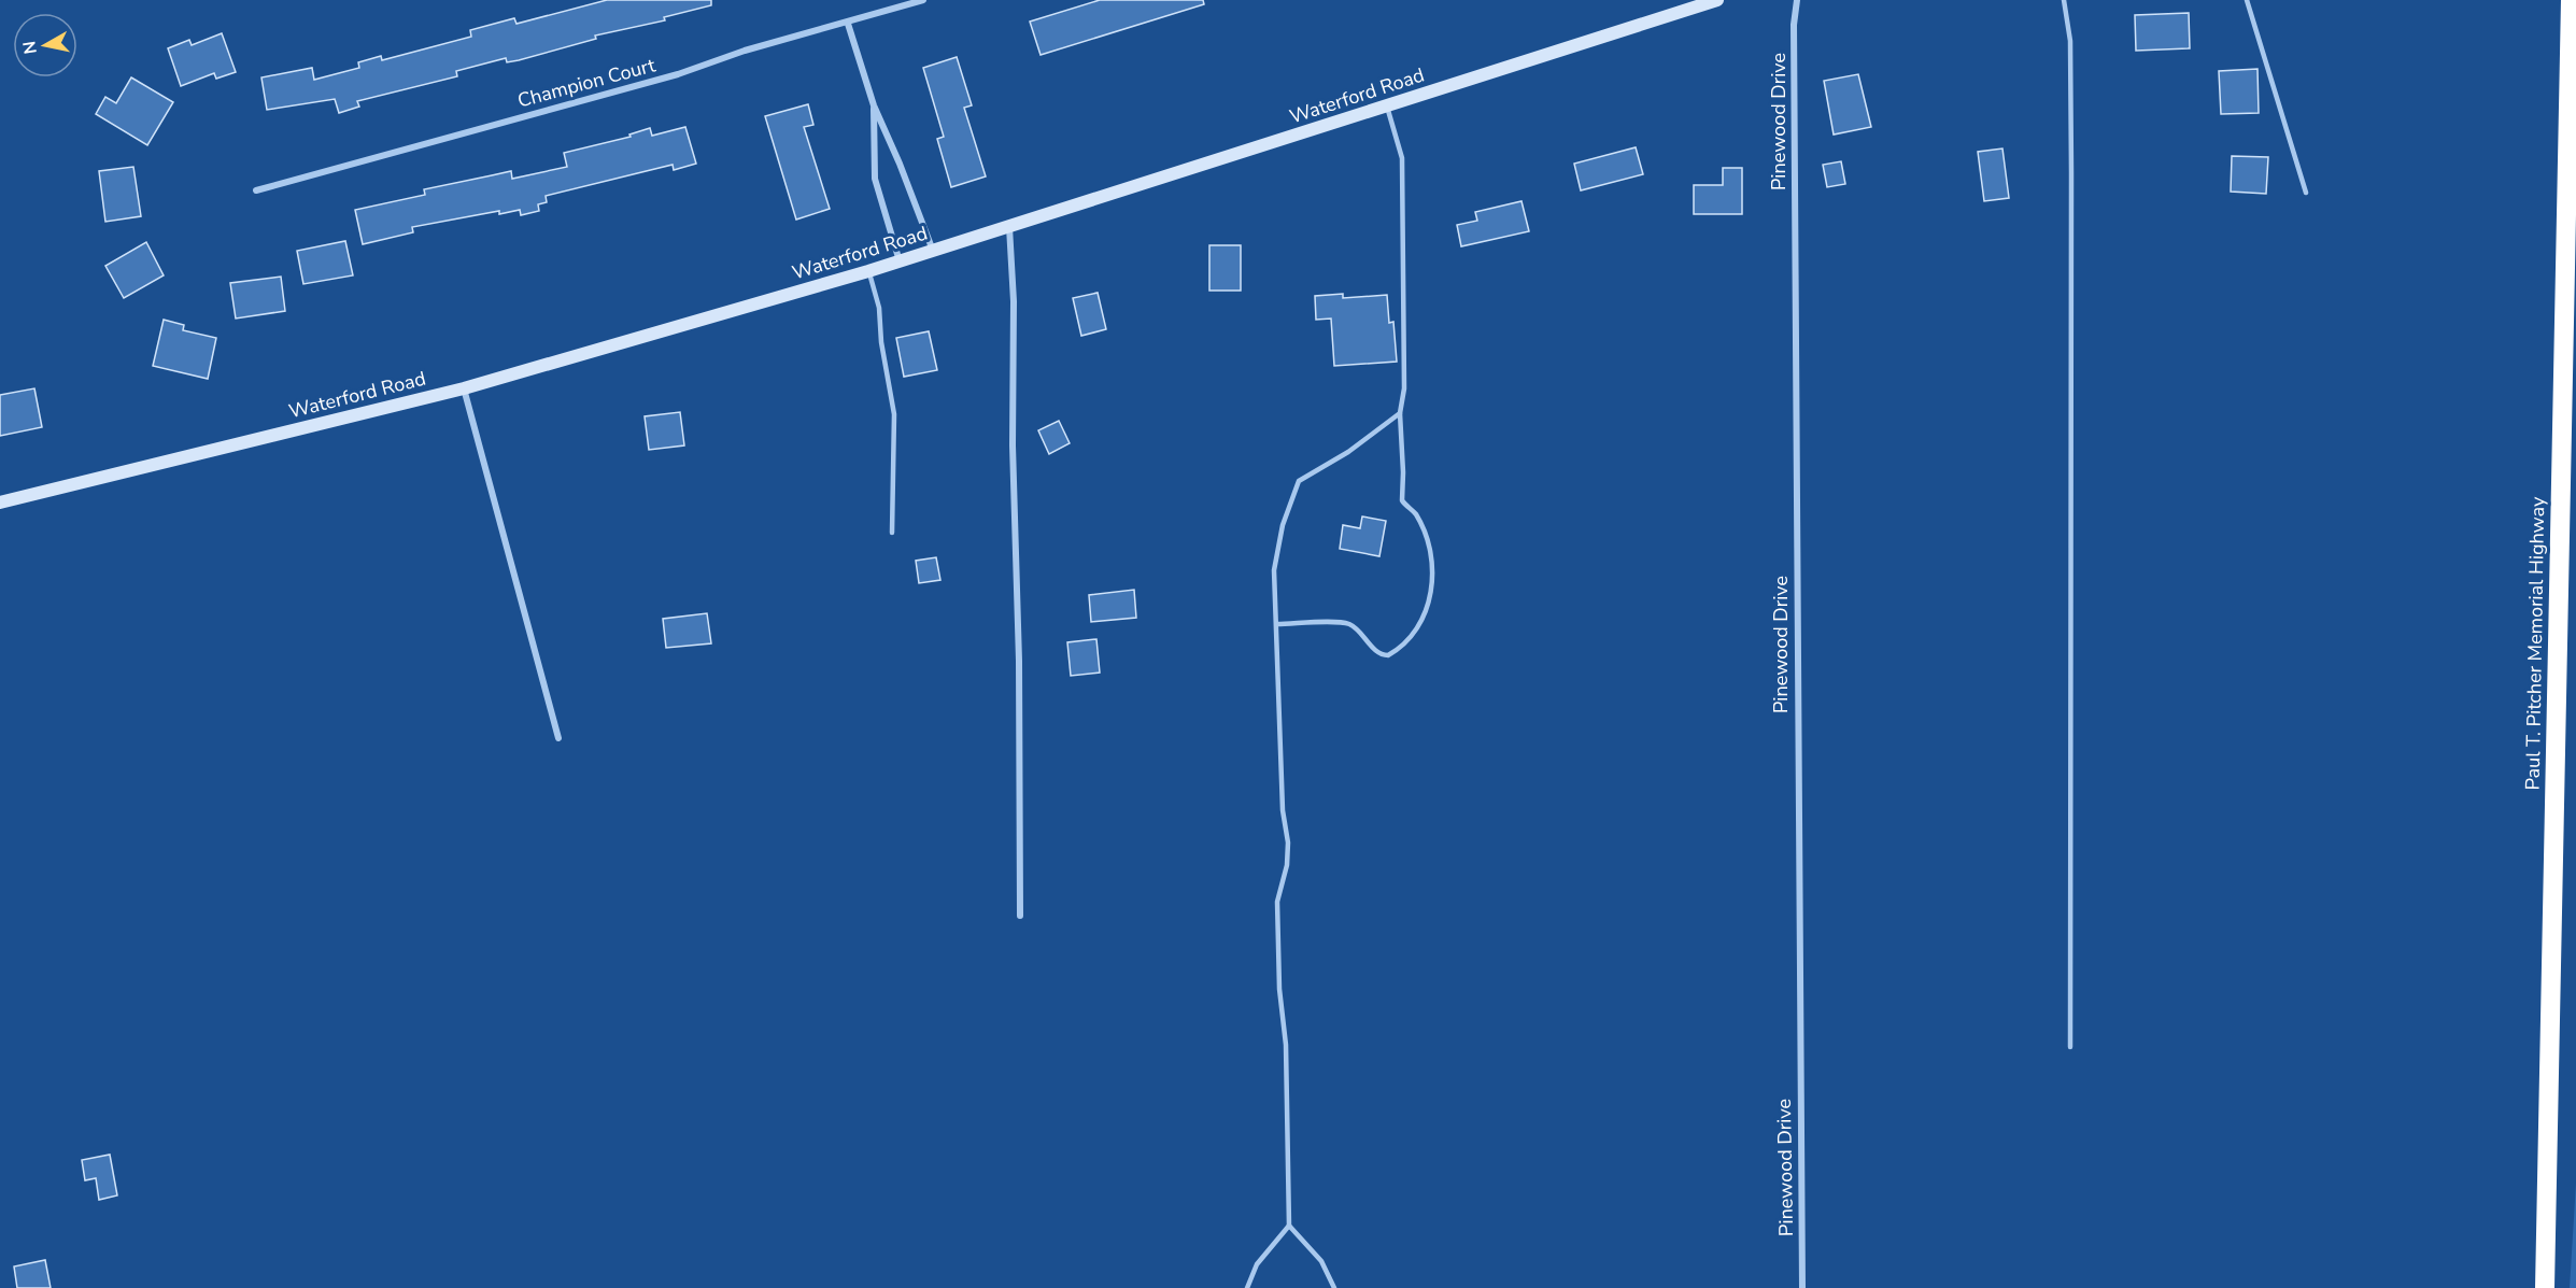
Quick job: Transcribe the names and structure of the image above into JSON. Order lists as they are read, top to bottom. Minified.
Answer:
{"streets":{"highway":["Paul T. Pitcher Memorial Highway"],"main road":["Waterford Road"],"street":["Champion Court","Pinewood Drive"]},"north":"left"}
